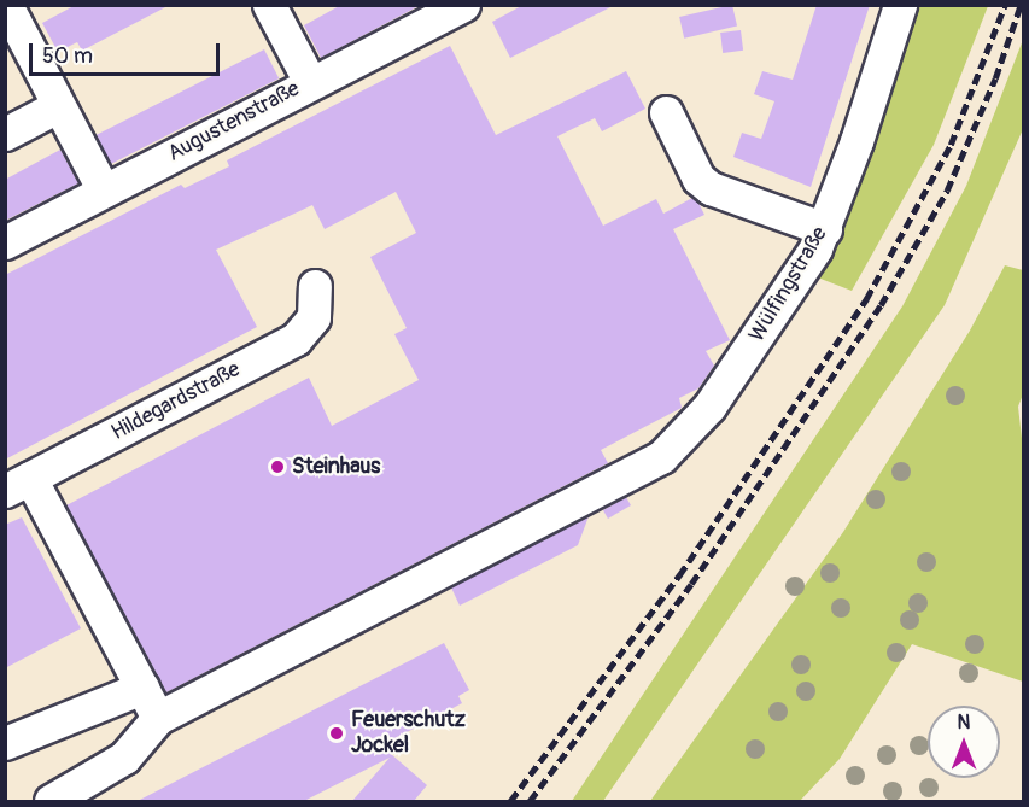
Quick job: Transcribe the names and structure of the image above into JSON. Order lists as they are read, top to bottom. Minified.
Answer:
{"streets":{"street":["Augustenstraße","Wülfingstraße","Hildegardstraße"]},"places":["Steinhaus","Feuerschutz Jockel"],"scale_bar":"50 m","north":"top"}
